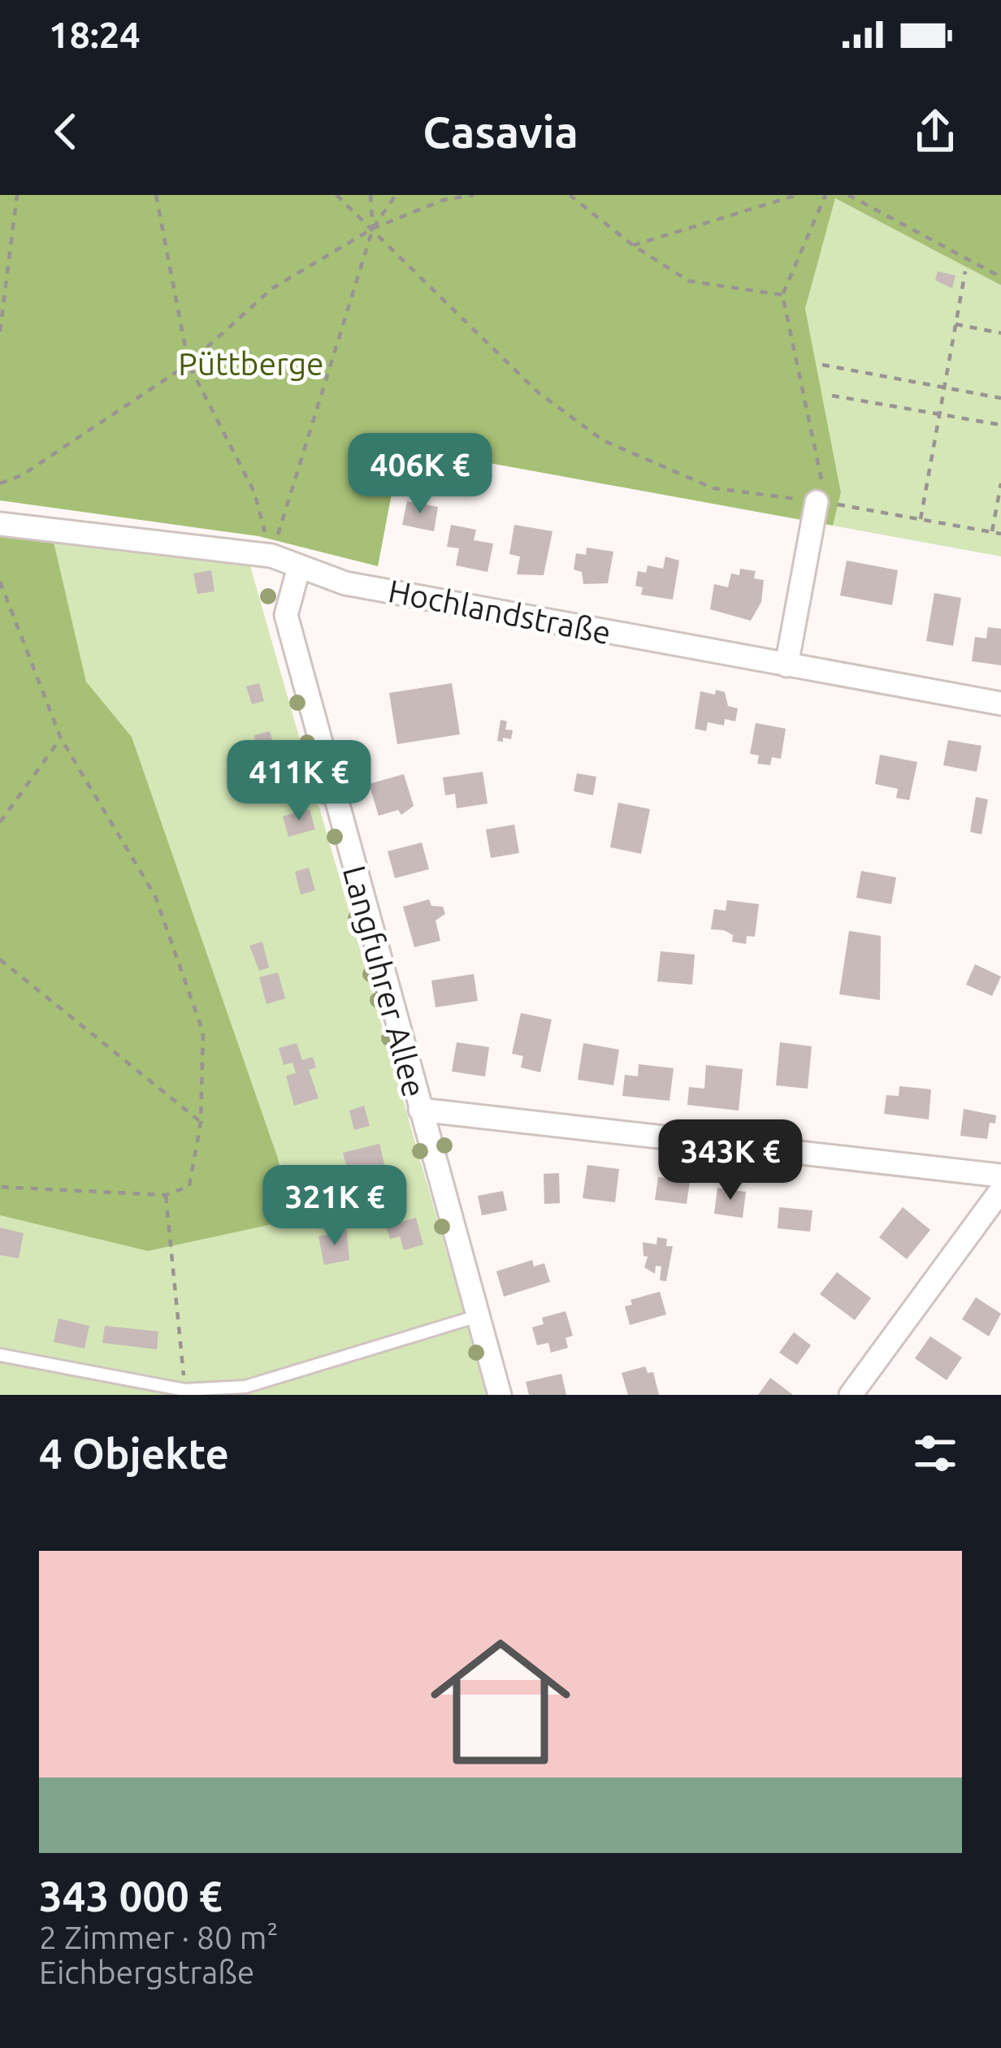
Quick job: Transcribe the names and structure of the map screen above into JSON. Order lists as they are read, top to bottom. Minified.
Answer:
{"streets":{"street":["Hochlandstraße","Langfuhrer Allee"]},"crossings":[["Hochlandstraße","Langfuhrer Allee"]],"parks":["Püttberge"],"page":{"status":"18:24","header":"Casavia","price":["406K €","411K €","343K €","321K €"],"heading":"4 Objekte","list":[{"name":"343 000 €","note":"2 Zimmer · 80 m² · Eichbergstraße"}]}}
